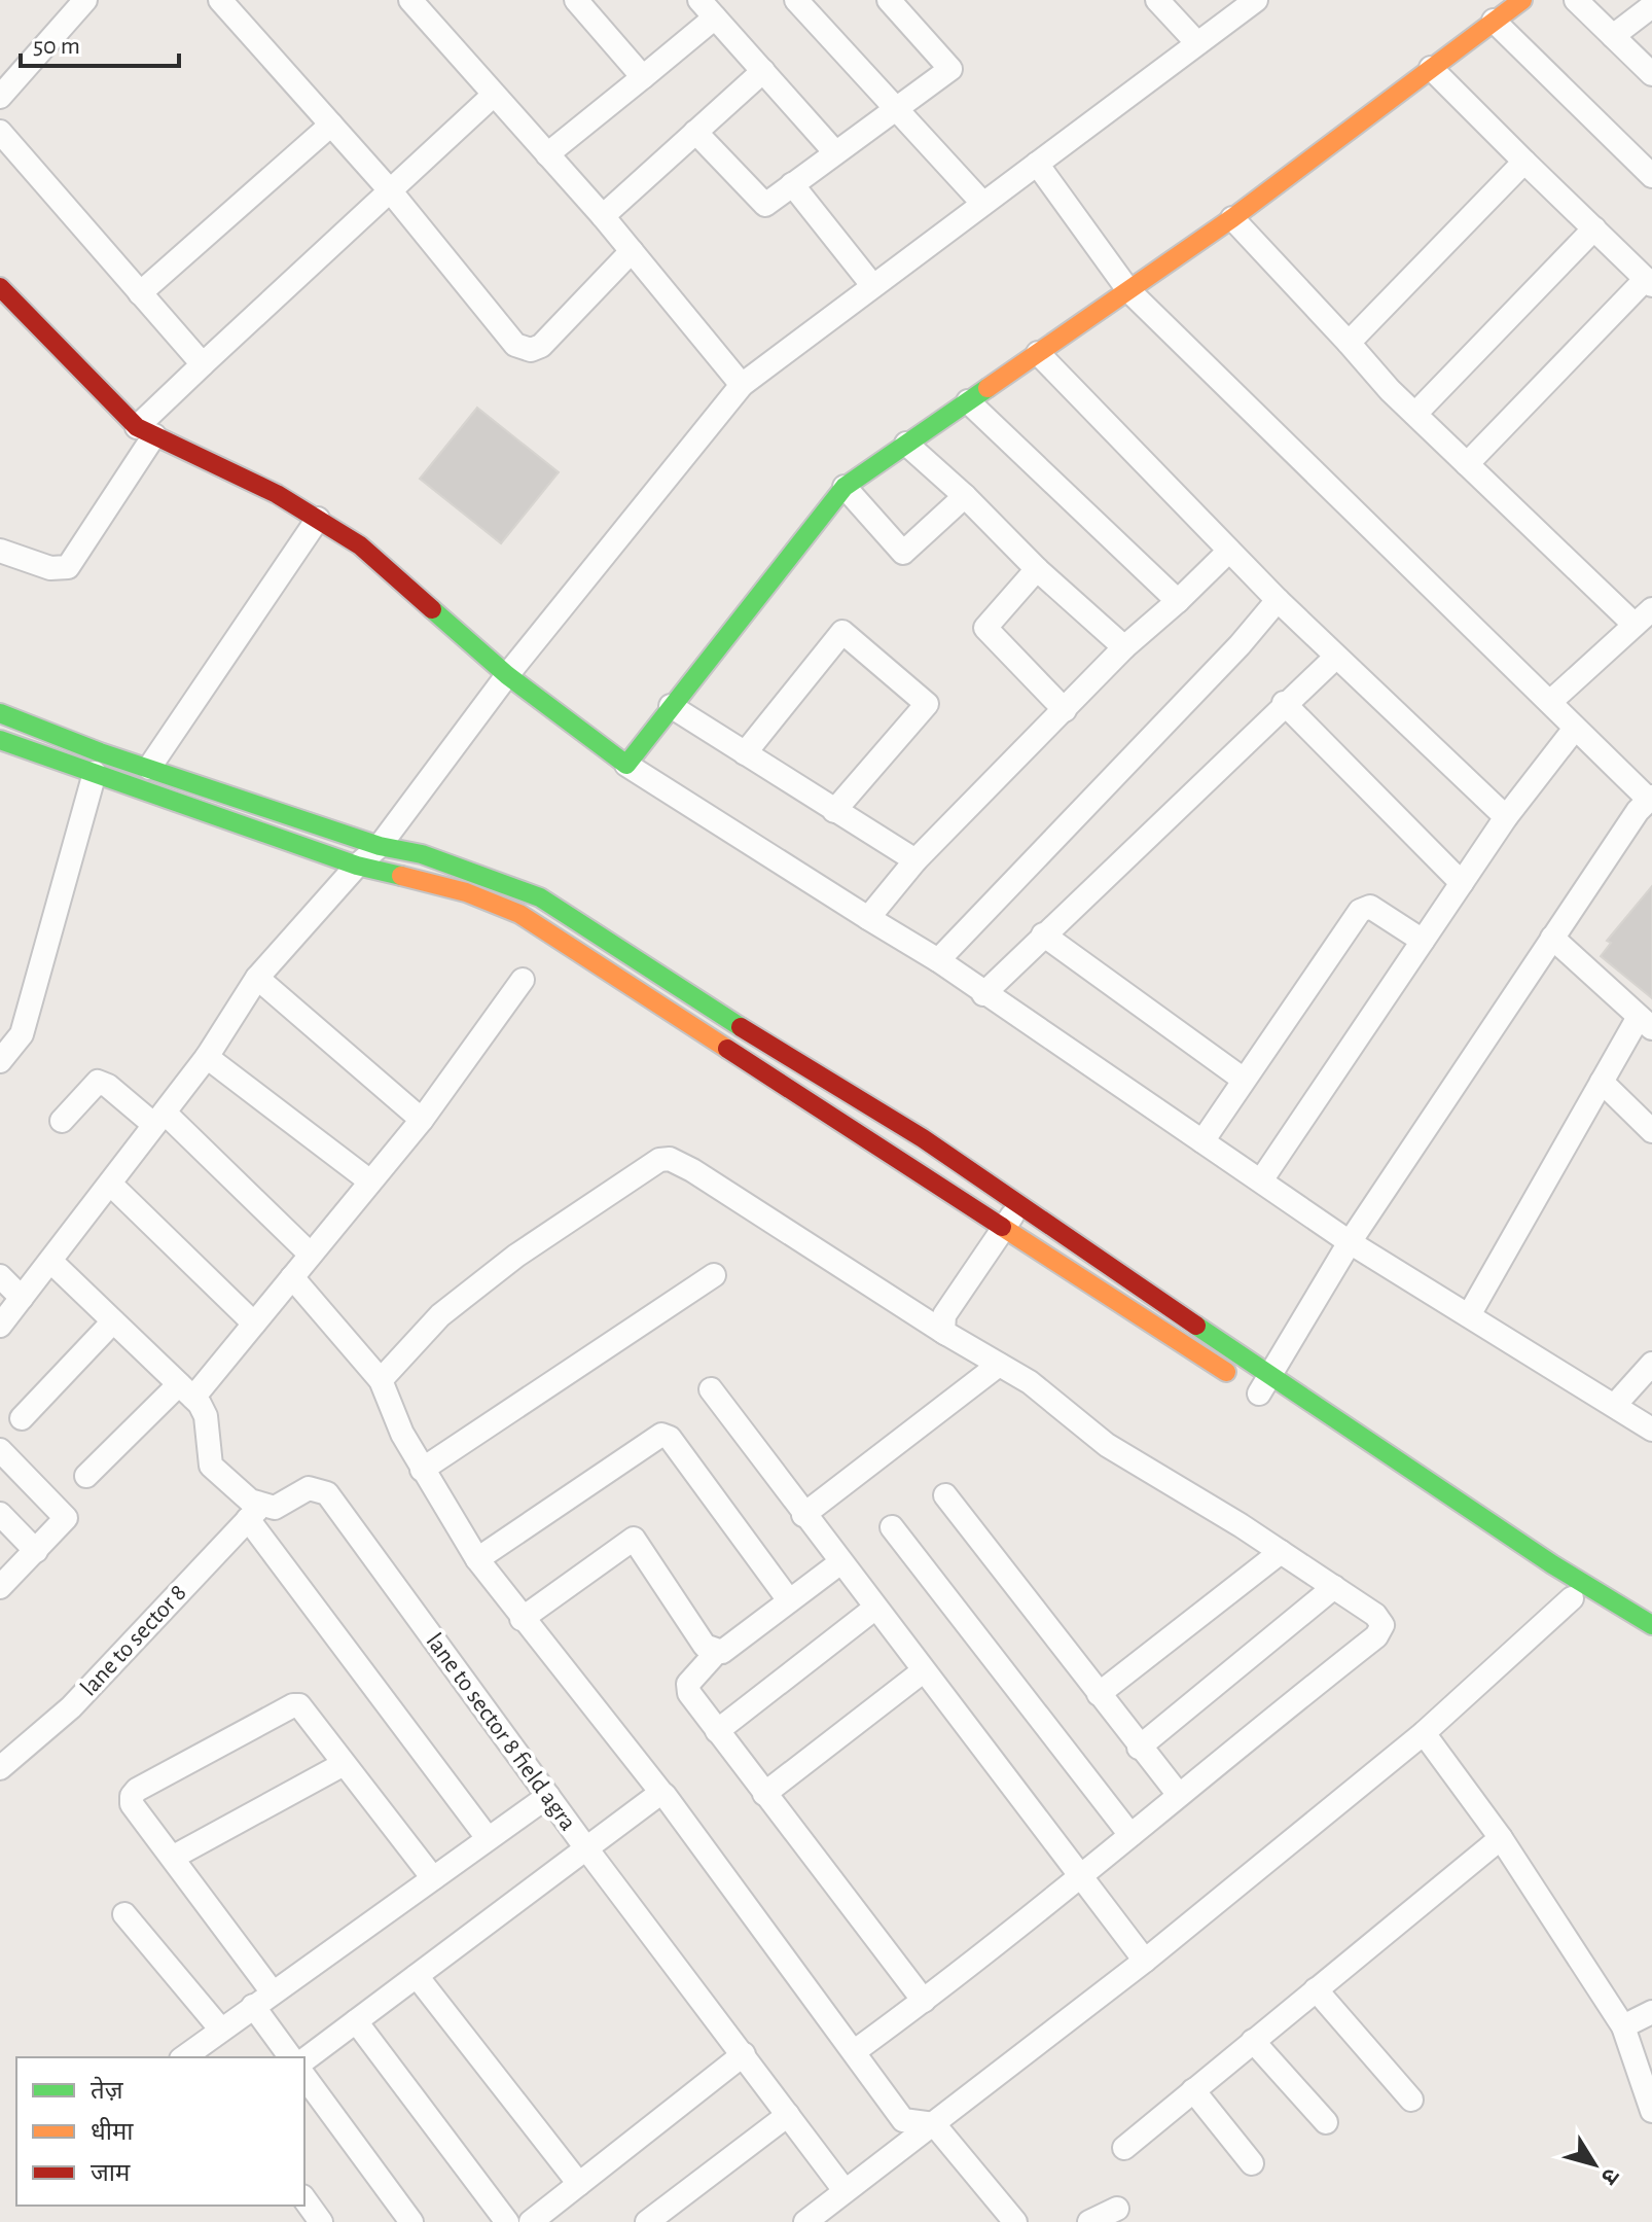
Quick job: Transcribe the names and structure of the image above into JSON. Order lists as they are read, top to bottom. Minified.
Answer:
{"streets":{"street":["lane to sector 8","lane to sector 8 field agra"]},"crossings":[["lane to sector 8","lane to sector 8 field agra"]],"legend":["तेज़","धीमा","जाम"],"scale_bar":"50 m","north":"bottom right"}
